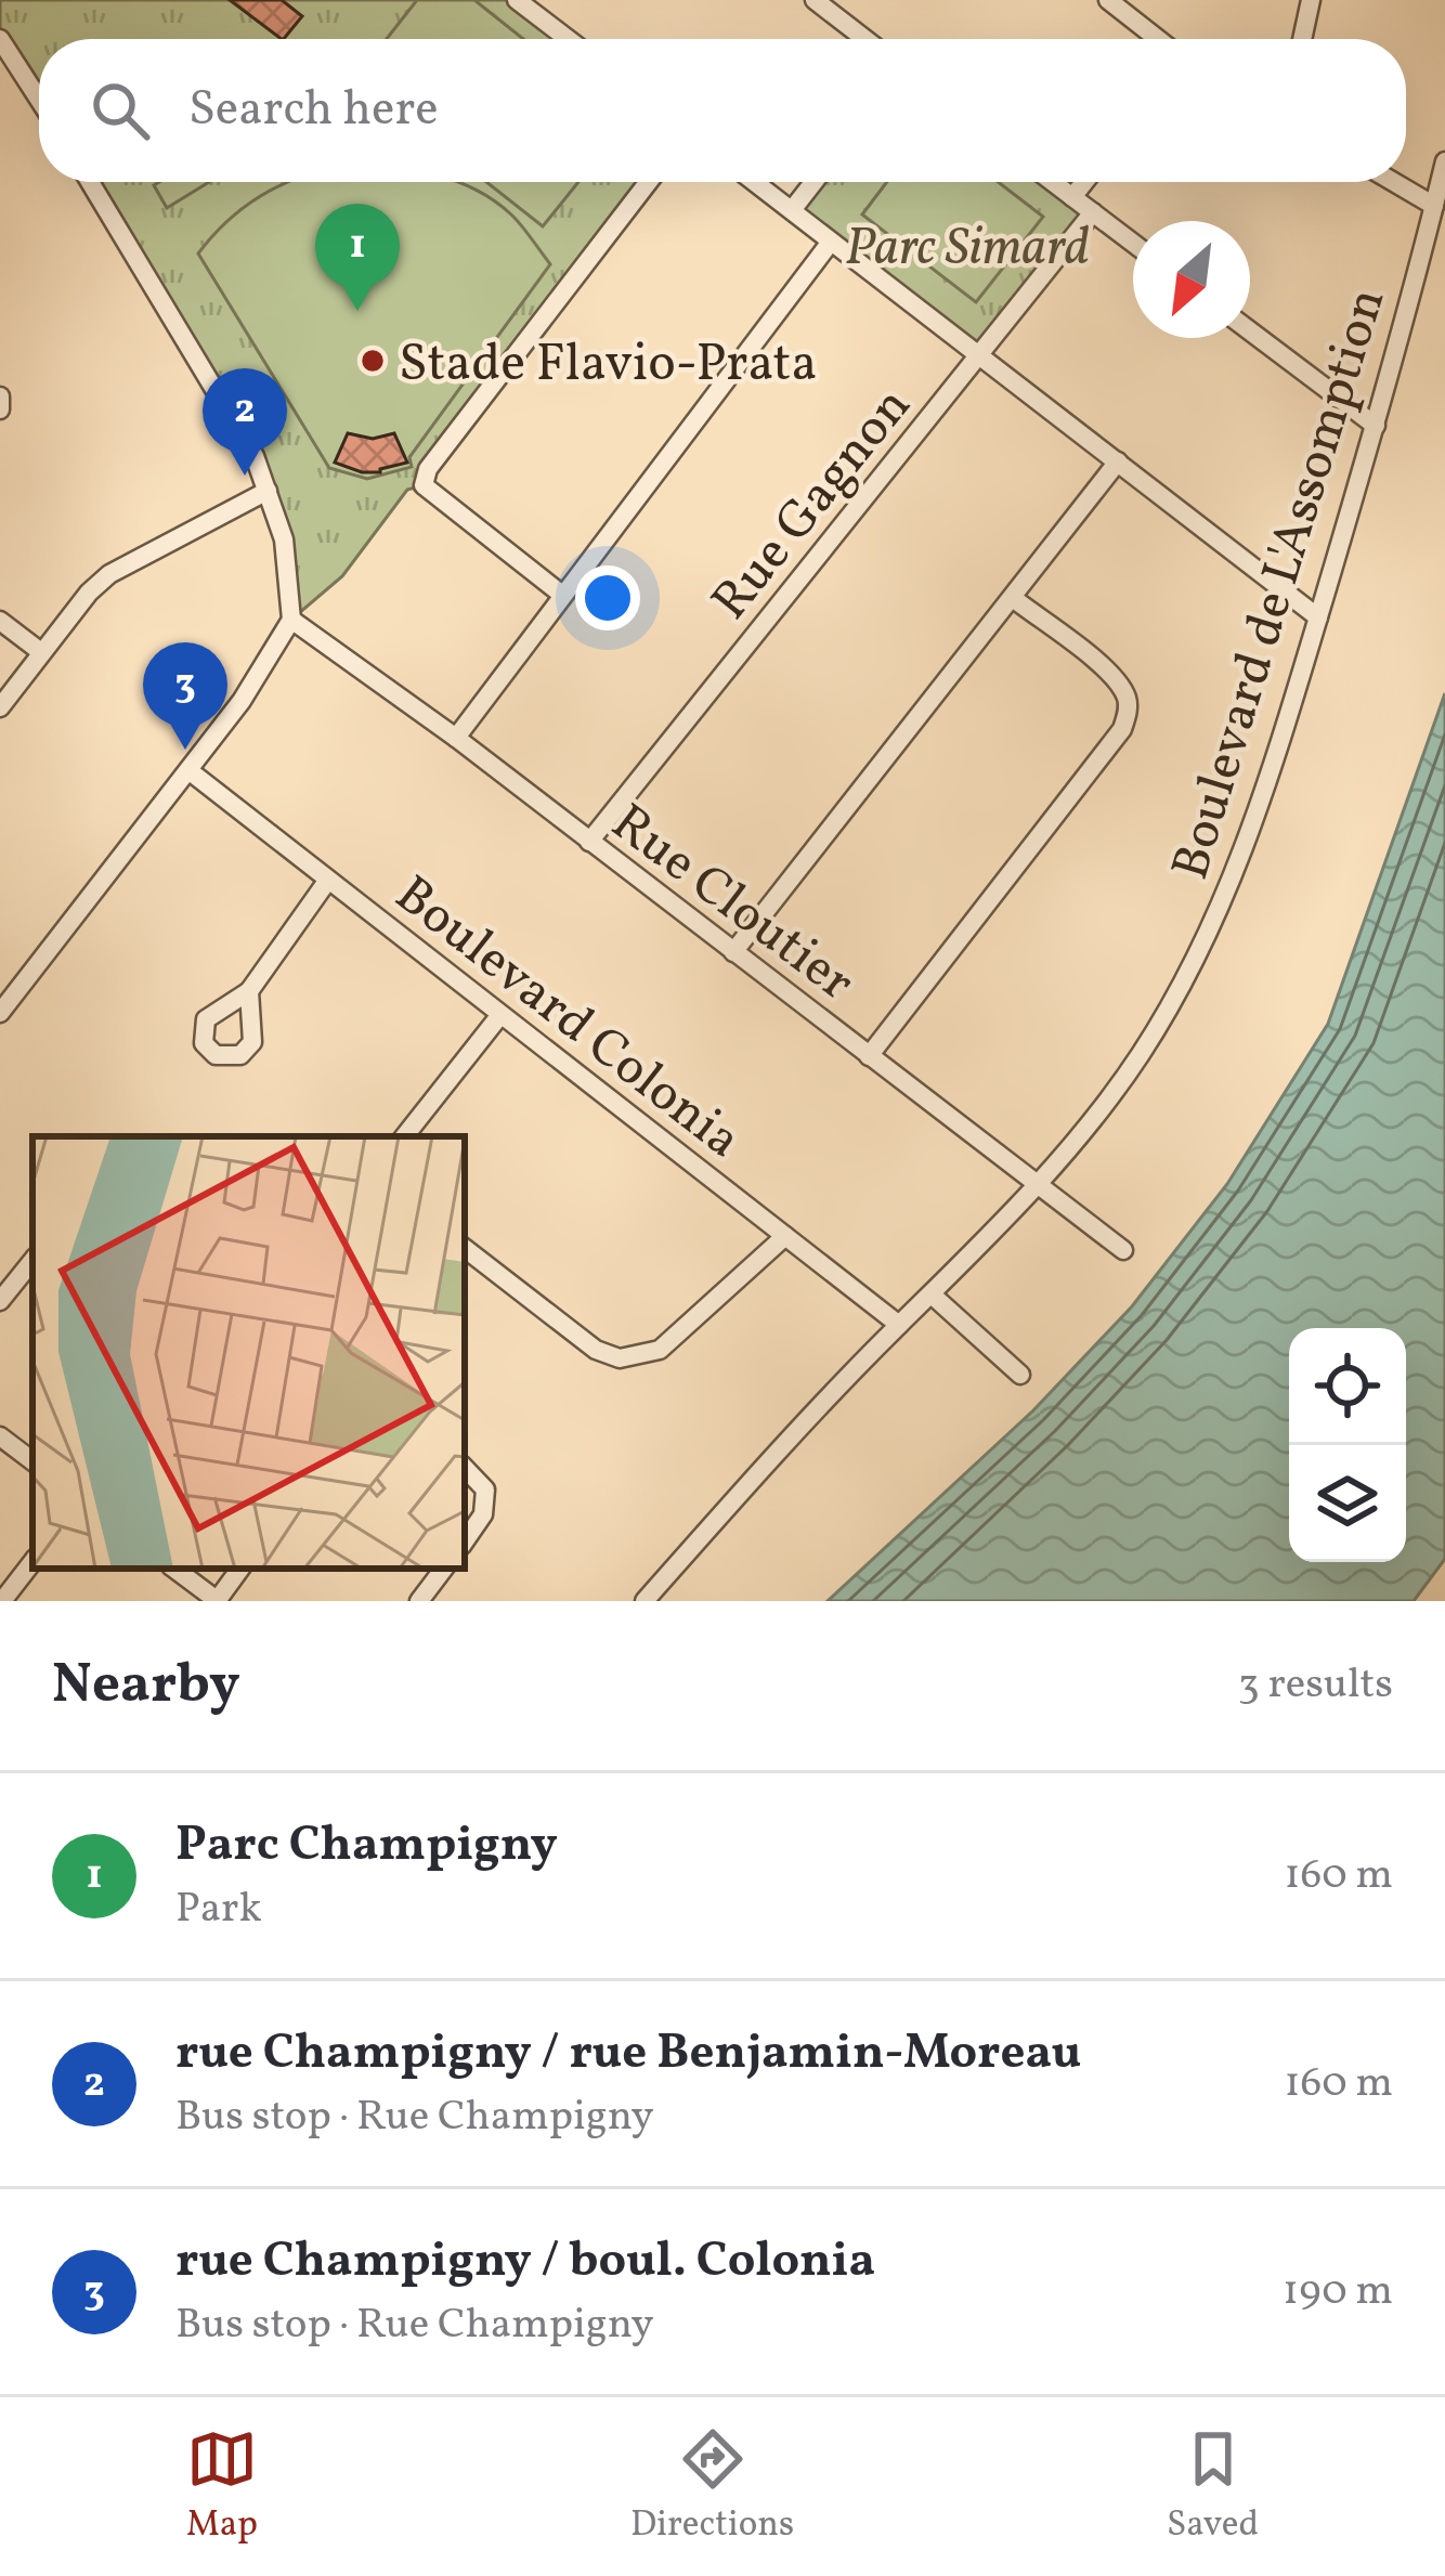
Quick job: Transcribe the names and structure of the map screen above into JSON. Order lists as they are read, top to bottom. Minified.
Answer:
{"streets":{"street":["Rue Gagnon","Boulevard de L'Assomption","Rue Cloutier","Boulevard Colonia"]},"crossings":[["Rue Gagnon","Rue Cloutier"],["Boulevard de L'Assomption","Rue Cloutier"],["Boulevard de L'Assomption","Boulevard Colonia"]],"parks":["Parc Simard"],"places":["Stade Flavio-Prata"],"north":"bottom left","page":{"search":"Search here","pins":["1","2","3"],"heading":["Nearby","3 results"],"list":[{"mark":"1","name":"Parc Champigny","note":"Park","value":"160 m"},{"mark":"2","name":"rue Champigny / rue Benjamin-Moreau","note":"Bus stop · Rue Champigny","value":"160 m"},{"mark":"3","name":"rue Champigny / boul. Colonia","note":"Bus stop · Rue Champigny","value":"190 m"}],"nav":["Map","Directions","Saved"]}}
